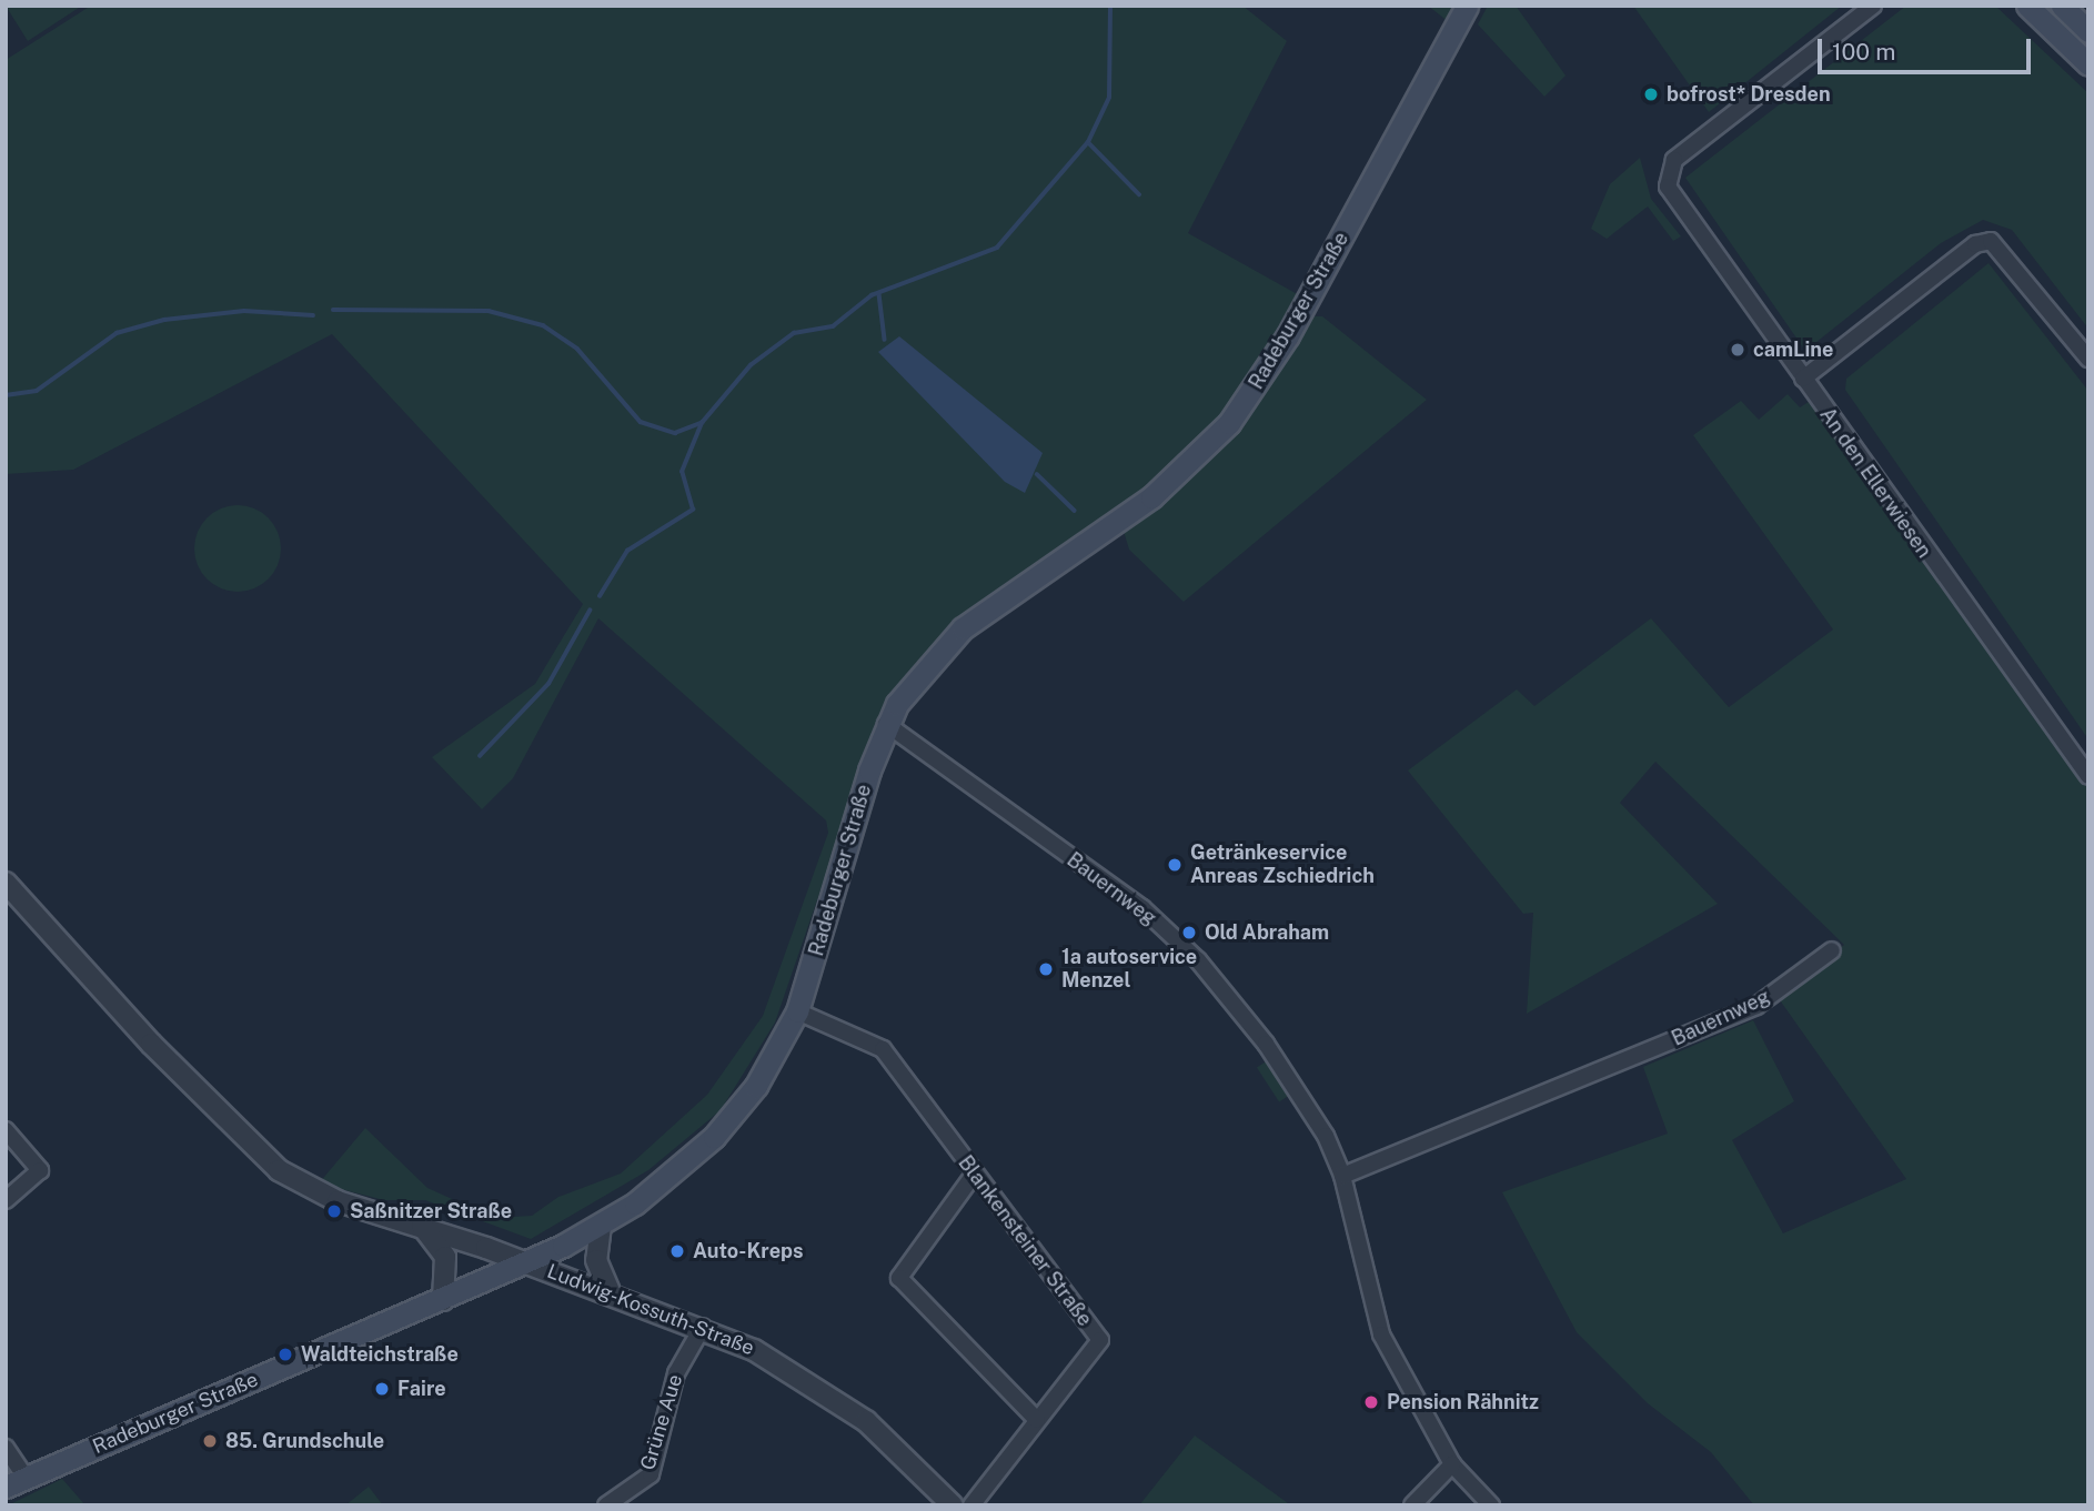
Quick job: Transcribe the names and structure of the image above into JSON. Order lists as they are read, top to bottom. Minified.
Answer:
{"streets":{"main road":["Radeburger Straße"],"street":["An den Ellerwiesen","Bauernweg","Blankensteiner Straße","Ludwig-Kossuth-Straße","Grüne Aue"]},"crossings":[["Radeburger Straße","Bauernweg"],["Radeburger Straße","Blankensteiner Straße"],["Radeburger Straße","Ludwig-Kossuth-Straße"],["Ludwig-Kossuth-Straße","Grüne Aue"]],"places":["bofrost* Dresden","camLine","Getränkeservice Anreas Zschiedrich","Old Abraham","1a autoservice Menzel","Saßnitzer Straße","Auto-Kreps","Waldteichstraße","Faire","Pension Rähnitz","85. Grundschule"],"scale_bar":"100 m"}
